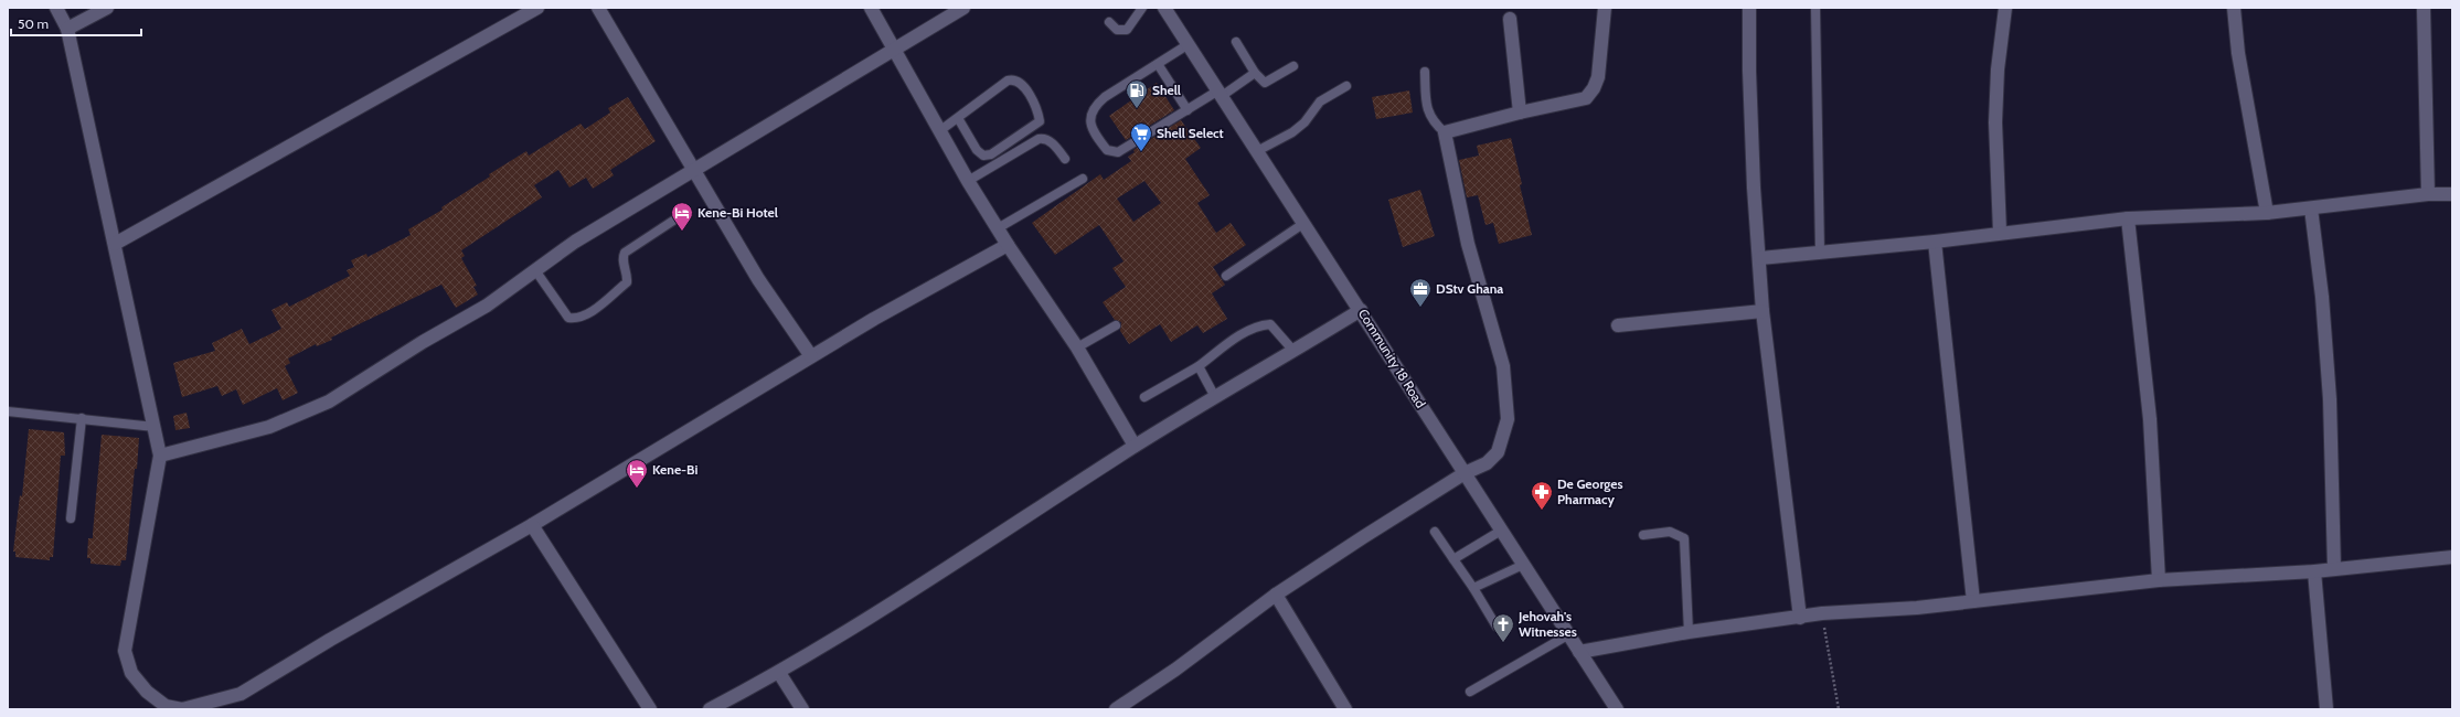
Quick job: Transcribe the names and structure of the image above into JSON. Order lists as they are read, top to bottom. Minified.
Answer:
{"streets":{"street":["Community 18 Road"]},"places":{"fuel station":["Shell"],"supermarket":["Shell Select"],"hotel":["Kene-Bi Hotel","Kene-Bi"],"office":["DStv Ghana"],"pharmacy":["De Georges Pharmacy"],"church":["Jehovah's Witnesses"]},"scale_bar":"50 m"}
